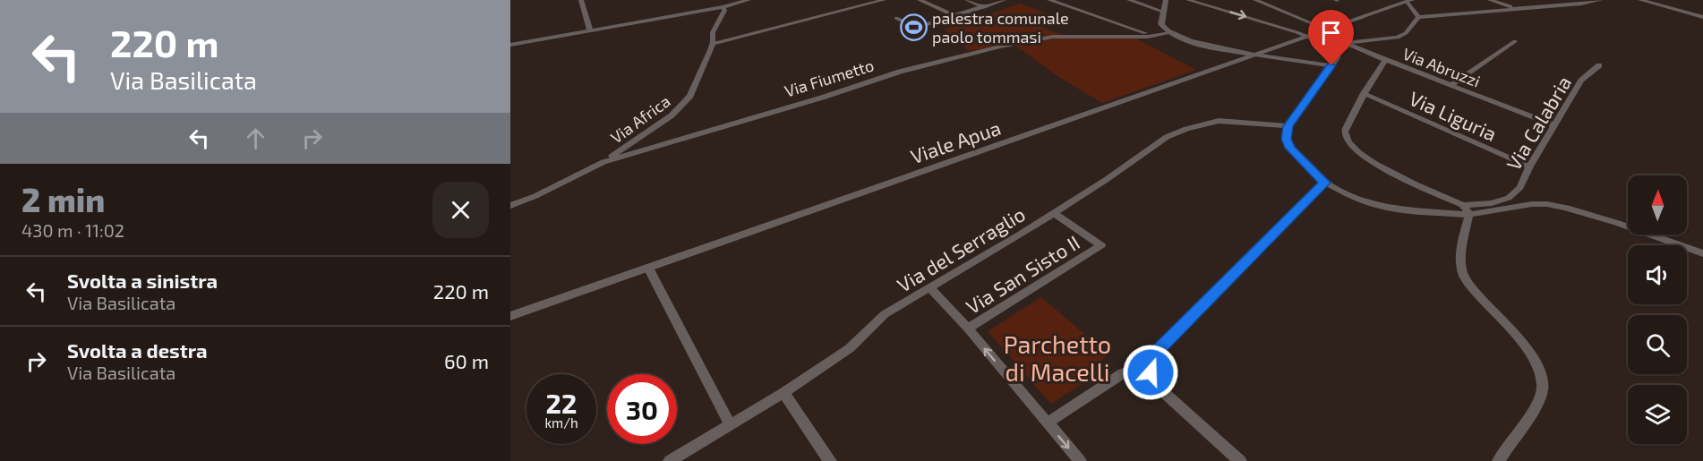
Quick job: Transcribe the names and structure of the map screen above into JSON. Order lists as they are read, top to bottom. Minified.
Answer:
{"streets":{"street":["Via Abruzzi","Via Fiumetto","Via Liguria","Via Africa","Via Calabria","Viale Apua","Via del Serraglio","Via San Sisto II"]},"crossings":[["Via Abruzzi","Via Calabria"],["Via Abruzzi","Viale Apua"],["Via Fiumetto","Via Africa"],["Via Liguria","Via Calabria"],["Via del Serraglio","Via San Sisto II"]],"parks":["Parchetto di Macelli"],"places":{"sports":["palestra comunale paolo tommasi"]},"north":"top","page":{"turn":["220 m","Via Basilicata"],"heading":["2 min","430 m · 11:02"],"list":[{"name":"Svolta a sinistra","note":"Via Basilicata","value":"220 m"},{"name":"Svolta a destra","note":"Via Basilicata","value":"60 m"}],"speed":"22 km/h","limit":"30"}}
